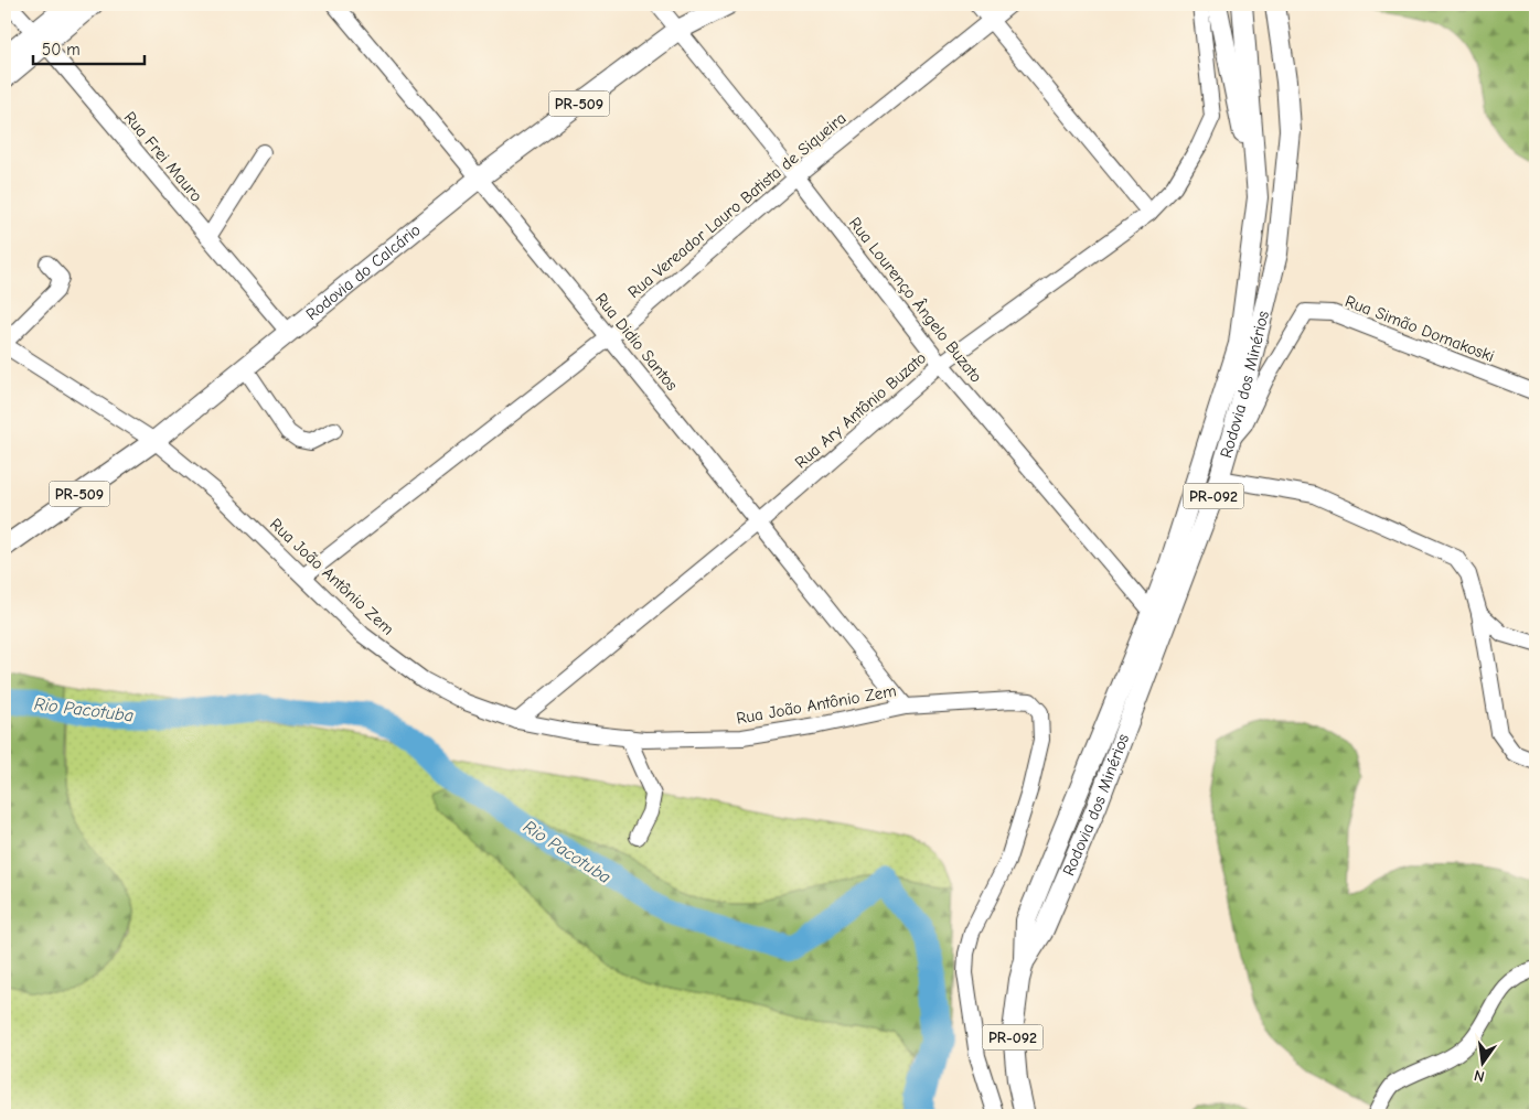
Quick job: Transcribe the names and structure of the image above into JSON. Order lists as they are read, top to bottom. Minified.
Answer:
{"streets":{"main road":["PR-509","Rodovia do Calcário","Rodovia dos Minérios","PR-092"],"street":["Rua Frei Mauro","Rua Vereador Lauro Batista de Siqueira","Rua Lourenço Ângelo Buzato","Rua Simão Domakoski","Rua Didio Santos","Rua Ary Antônio Buzato","Rua João Antônio Zem"]},"crossings":[["Rua Frei Mauro","Rodovia do Calcário"],["Rua Vereador Lauro Batista de Siqueira","Rua Lourenço Ângelo Buzato"],["Rua Vereador Lauro Batista de Siqueira","Rua Didio Santos"],["Rua Vereador Lauro Batista de Siqueira","Rua João Antônio Zem"],["Rodovia do Calcário","Rua Lourenço Ângelo Buzato"],["Rodovia do Calcário","Rua Didio Santos"],["Rodovia do Calcário","Rua João Antônio Zem"],["Rua Lourenço Ângelo Buzato","Rodovia dos Minérios"],["Rua Lourenço Ângelo Buzato","Rua Ary Antônio Buzato"],["Rua Simão Domakoski","Rodovia dos Minérios"],["Rua Didio Santos","Rua Ary Antônio Buzato"],["Rua Didio Santos","Rua João Antônio Zem"],["Rua Ary Antônio Buzato","Rua João Antônio Zem"]],"water":["Rio Pacotuba"],"scale_bar":"50 m","north":"bottom"}
